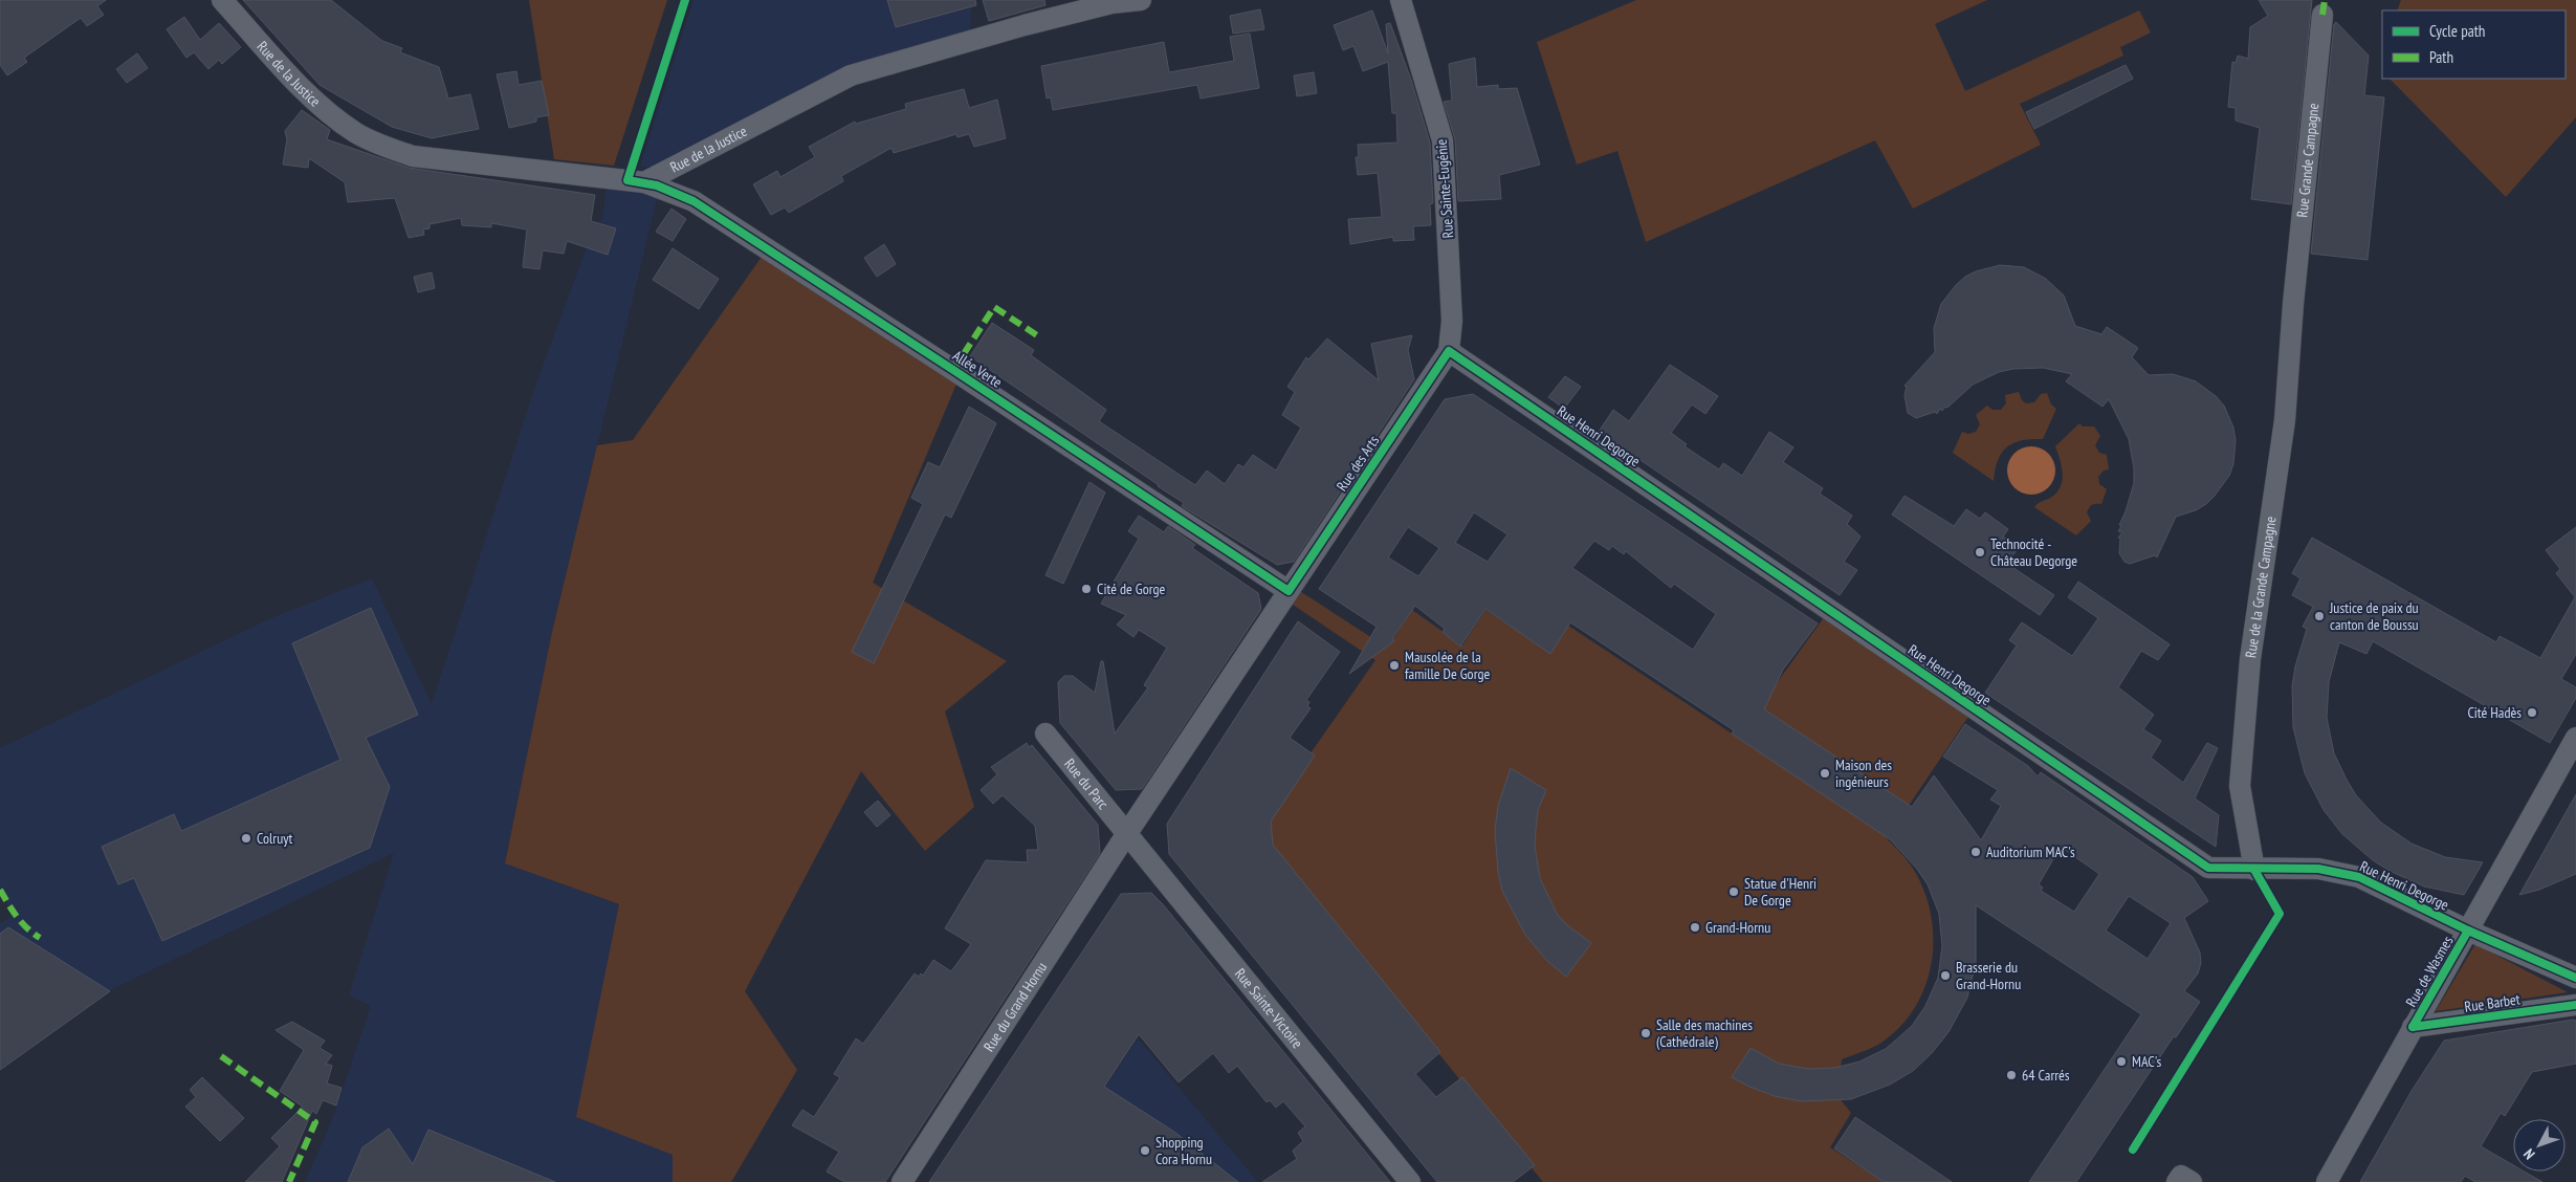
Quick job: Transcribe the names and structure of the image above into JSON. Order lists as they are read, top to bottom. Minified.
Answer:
{"streets":{"street":["Rue de la Justice","Rue Grande Campagne","Rue Sainte-Eugénie","Allée Verte","Rue Henri Degorge","Rue des Arts","Rue de la Grande Campagne","Rue du Parc","Rue de Wasmes","Rue Barbet","Rue du Grand Hornu","Rue Sainte-Victoire"]},"crossings":[["Rue de la Justice","Allée Verte"],["Rue Grande Campagne","Rue de la Grande Campagne"],["Rue Sainte-Eugénie","Rue Henri Degorge"],["Rue Sainte-Eugénie","Rue des Arts"],["Allée Verte","Rue des Arts"],["Rue Henri Degorge","Rue des Arts"],["Rue Henri Degorge","Rue de la Grande Campagne"],["Rue Henri Degorge","Rue de Wasmes"],["Rue des Arts","Rue du Parc"],["Rue des Arts","Rue du Grand Hornu"],["Rue des Arts","Rue Sainte-Victoire"],["Rue du Parc","Rue du Grand Hornu"],["Rue du Parc","Rue Sainte-Victoire"],["Rue de Wasmes","Rue Barbet"],["Rue du Grand Hornu","Rue Sainte-Victoire"]],"places":["Technocité - Château Degorge","Cité de Gorge","Justice de paix du canton de Boussu","Mausolée de la famille De Gorge","Cité Hadès","Maison des ingénieurs","Colruyt","Auditorium MAC's","Statue d'Henri De Gorge","Grand-Hornu","Brasserie du Grand-Hornu","Salle des machines (Cathédrale)","MAC's","64 Carrés","Shopping Cora Hornu"],"legend":["Cycle path","Path"],"north":"bottom left"}
